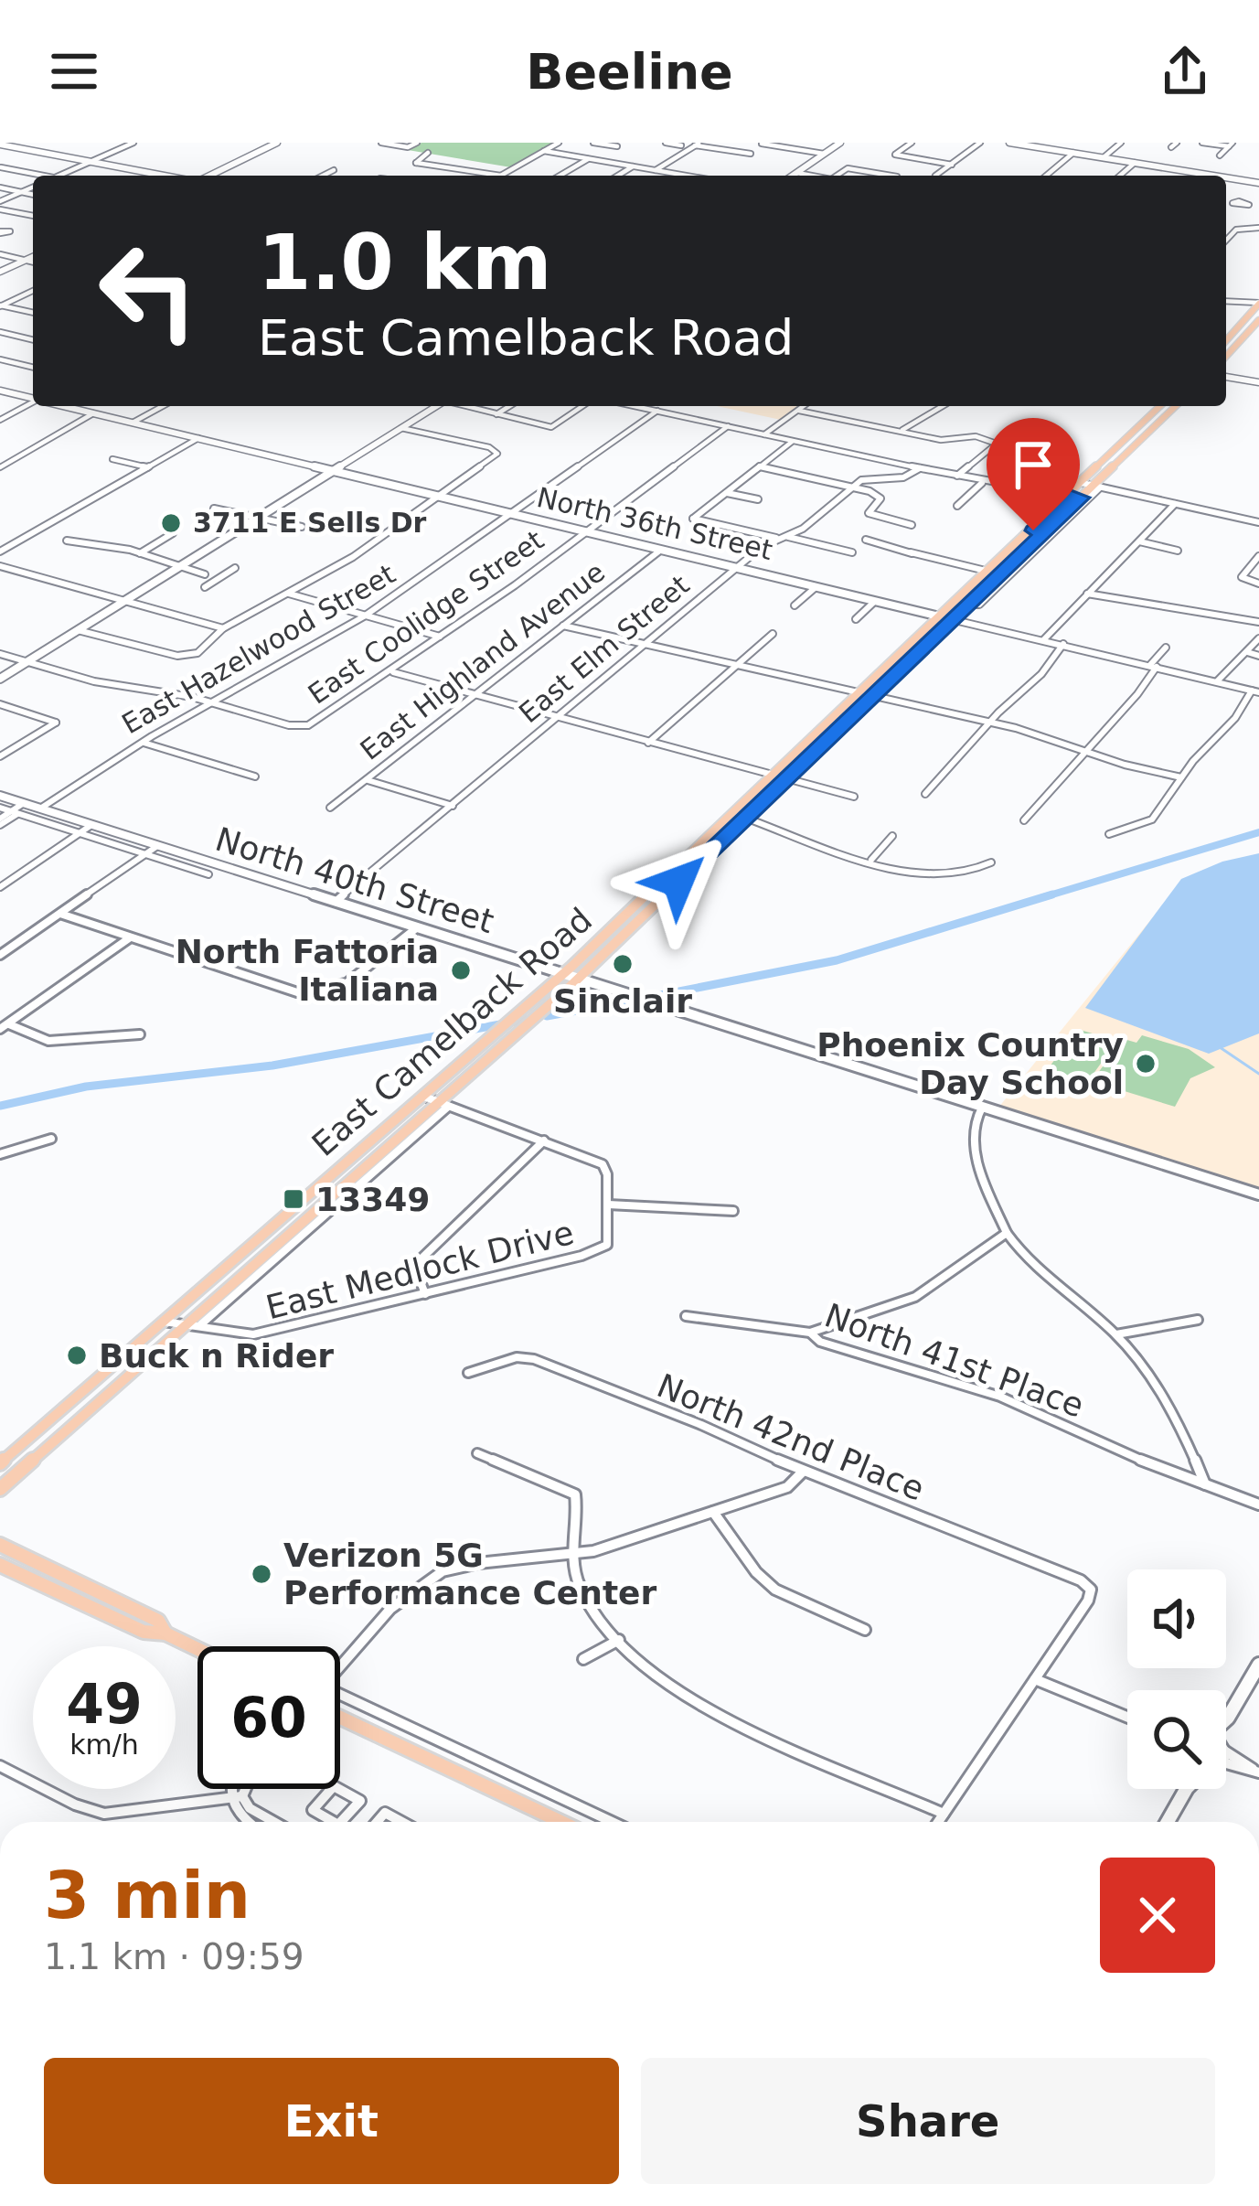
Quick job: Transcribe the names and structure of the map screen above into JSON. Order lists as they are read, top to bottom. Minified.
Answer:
{"streets":{"main road":["North 36th Street","North 40th Street","East Camelback Road"],"street":["East Coolidge Street","East Hazelwood Street","East Elm Street","East Highland Avenue","East Medlock Drive","North 41st Place","North 42nd Place"]},"crossings":[["North 36th Street","East Coolidge Street"],["North 36th Street","East Hazelwood Street"],["North 36th Street","East Elm Street"],["North 36th Street","East Highland Avenue"],["North 36th Street","East Camelback Road"],["East Coolidge Street","East Hazelwood Street"],["East Hazelwood Street","North 40th Street"],["East Elm Street","North 40th Street"],["North 40th Street","East Camelback Road"],["East Camelback Road","East Medlock Drive"]],"places":{"other":["3711 E Sells Dr","Sinclair","North Fattoria Italiana","Phoenix Country Day School","Buck n Rider","Verizon 5G Performance Center"],"transit":["13349"]},"page":{"header":"Beeline","turn":["1.0 km","East Camelback Road"],"speed":"49 km/h","limit":"60","heading":["3 min","1.1 km · 09:59"],"buttons":["Exit","Share"]}}
